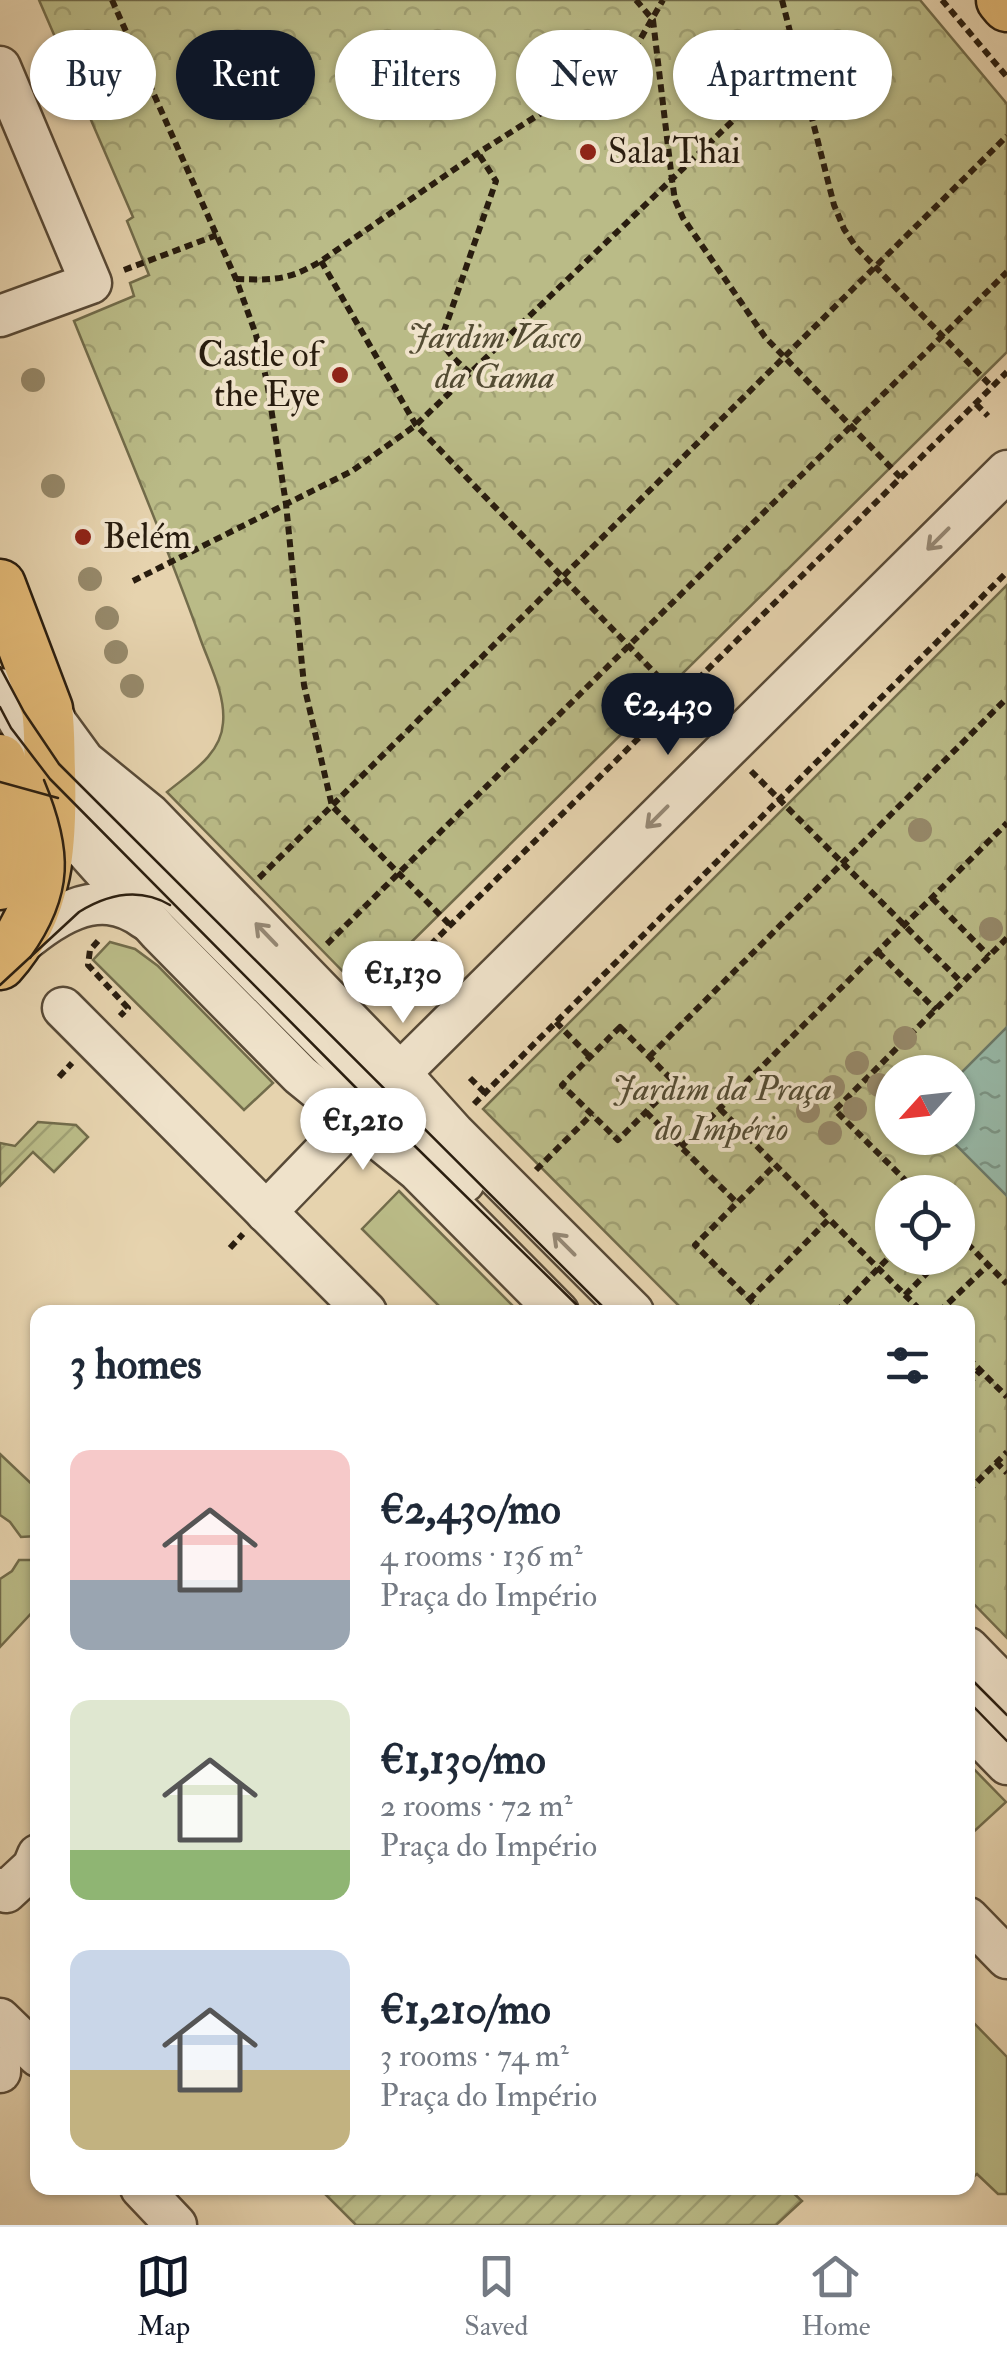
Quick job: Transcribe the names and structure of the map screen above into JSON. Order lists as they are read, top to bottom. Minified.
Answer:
{"parks":["Jardim Vasco da Gama","Jardim da Praça do Império"],"places":["Sala Thai","Castle of the Eye","Belém"],"north":"bottom left","page":{"chip":["Buy","Rent","Filters","New","Apartment"],"price":["€2,430","€1,130","€1,210"],"heading":"3 homes","list":[{"name":"€2,430/mo","note":"4 rooms · 136 m² · Praça do Império"},{"name":"€1,130/mo","note":"2 rooms · 72 m² · Praça do Império"},{"name":"€1,210/mo","note":"3 rooms · 74 m² · Praça do Império"}],"tabs":["Map","Saved","Home"]}}
